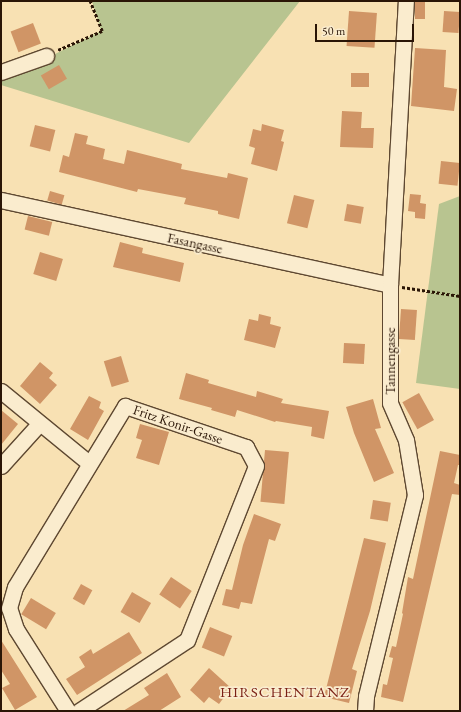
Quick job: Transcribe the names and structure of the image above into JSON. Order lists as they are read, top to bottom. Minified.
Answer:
{"streets":{"street":["Fasangasse","Tannengasse","Fritz Konir-Gasse"]},"crossings":[["Fasangasse","Tannengasse"]],"districts":["HIRSCHENTANZ"],"scale_bar":"50 m"}
